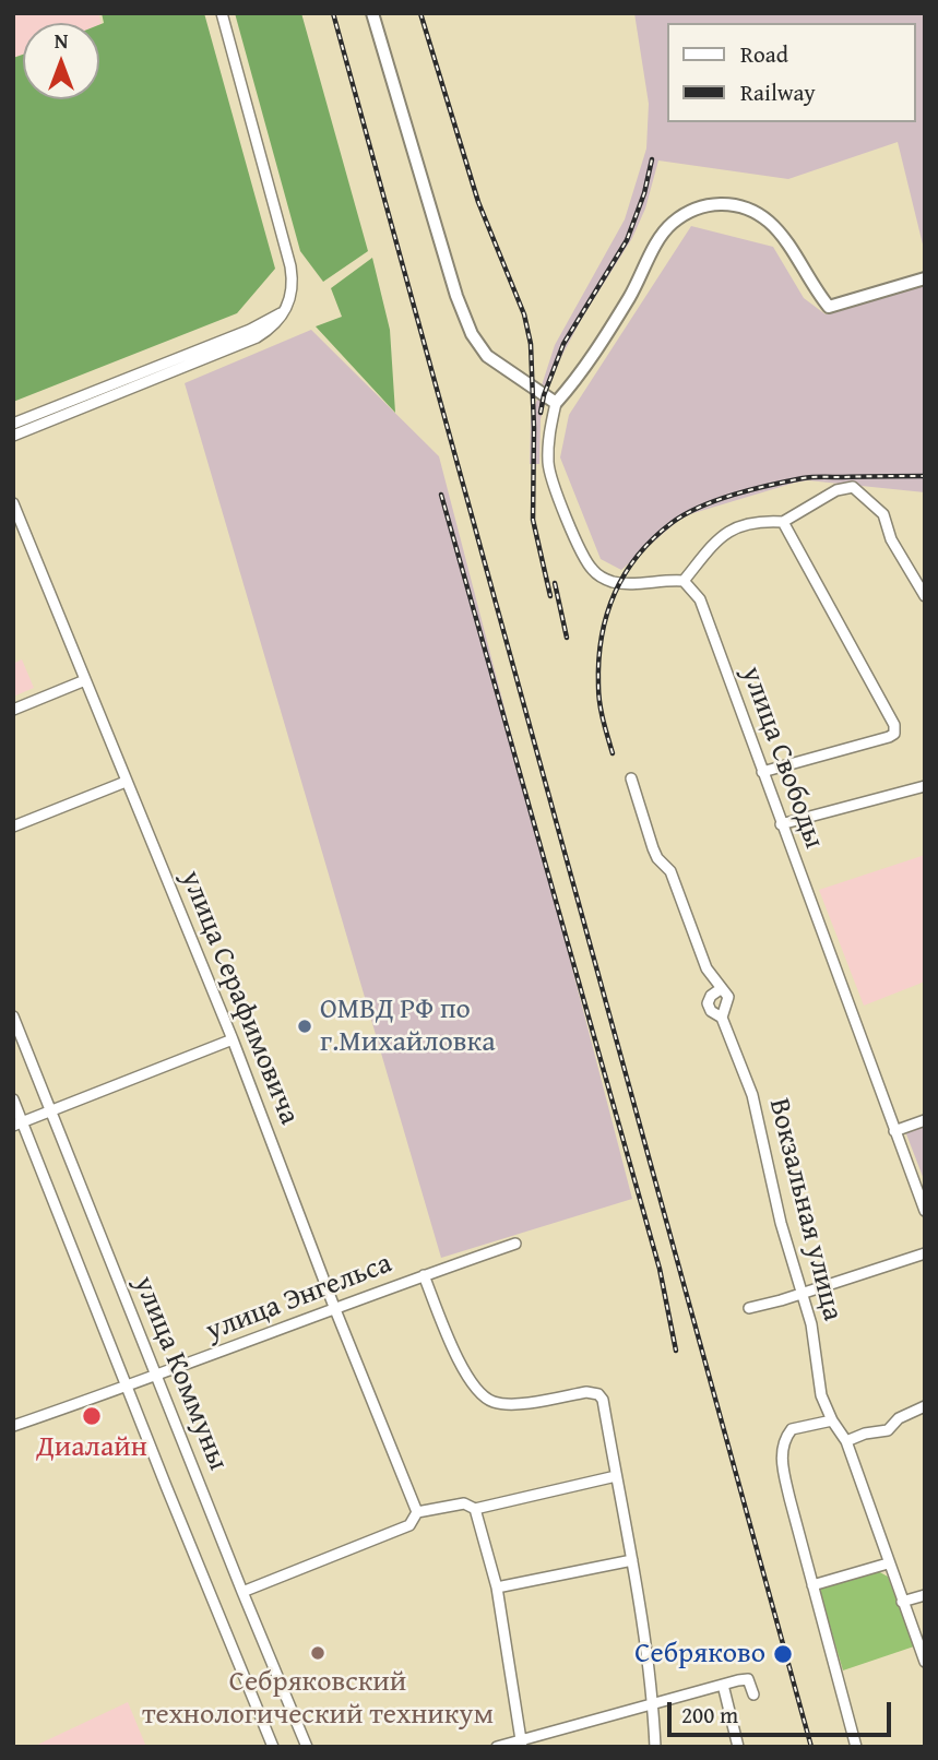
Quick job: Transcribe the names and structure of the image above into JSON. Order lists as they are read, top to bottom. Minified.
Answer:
{"streets":{"street":["улица Свободы","улица Серафимовича","Вокзальная улица","улица Энгельса","улица Коммуны"]},"crossings":[["улица Серафимовича","улица Энгельса"],["улица Энгельса","улица Коммуны"]],"places":["ОМВД РФ по г.Михайловка","Диалайн","Себряковский технологический техникум","Себряково"],"legend":["Road","Railway"],"scale_bar":"200 m","north":"top"}
